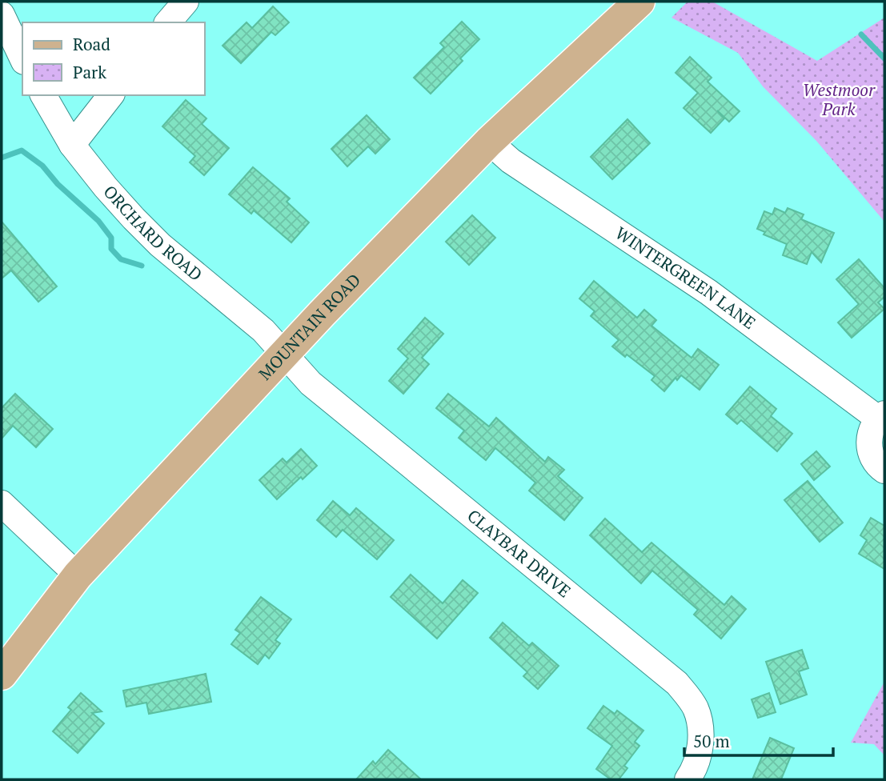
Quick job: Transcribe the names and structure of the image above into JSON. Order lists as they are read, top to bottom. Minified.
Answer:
{"streets":{"main road":["MOUNTAIN ROAD"],"street":["ORCHARD ROAD","WINTERGREEN LANE","CLAYBAR DRIVE"]},"crossings":[["ORCHARD ROAD","MOUNTAIN ROAD"],["ORCHARD ROAD","CLAYBAR DRIVE"],["WINTERGREEN LANE","MOUNTAIN ROAD"],["MOUNTAIN ROAD","CLAYBAR DRIVE"]],"parks":["Westmoor Park"],"legend":["Road","Park"],"scale_bar":"50 m"}
